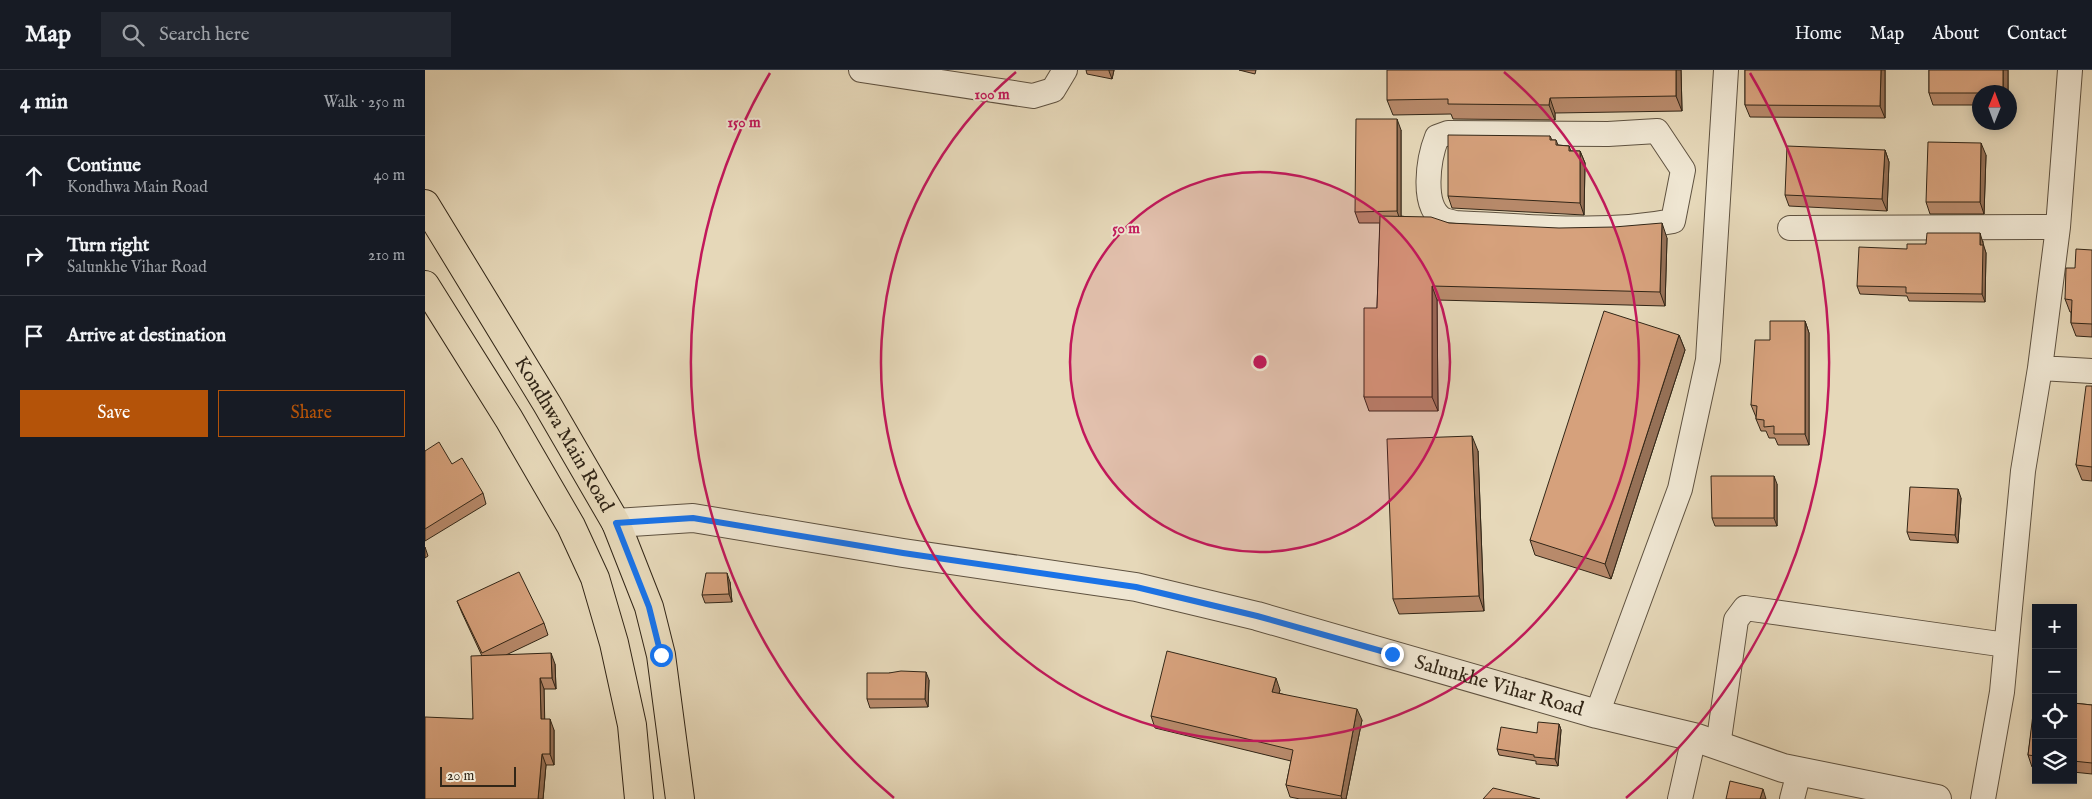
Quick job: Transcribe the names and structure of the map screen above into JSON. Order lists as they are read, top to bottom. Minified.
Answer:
{"streets":{"main road":["Kondhwa Main Road"],"street":["Salunkhe Vihar Road"]},"crossings":[["Kondhwa Main Road","Salunkhe Vihar Road"]],"scale_bar":"20 m","north":"top","page":{"header":"Map","search":"Search here","nav":["Home","Map","About","Contact"],"heading":["4 min","Walk · 250 m"],"list":[["Continue","Kondhwa Main Road","40 m"],["Turn right","Salunkhe Vihar Road","210 m"],"Arrive at destination"],"buttons":["Save","Share"],"map_buttons":["+","−"],"scale":"20 m"},"rings":["100 m","150 m","50 m"]}
